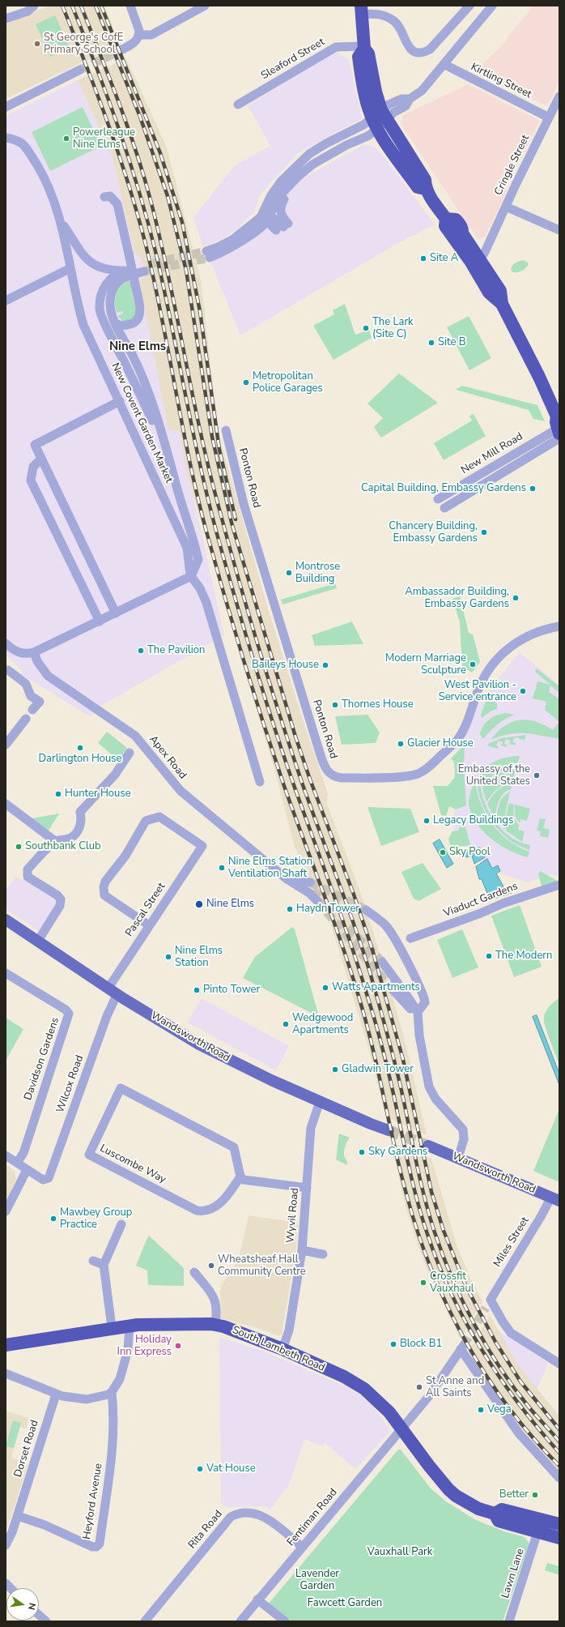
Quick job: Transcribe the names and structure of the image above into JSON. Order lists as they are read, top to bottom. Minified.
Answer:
{"streets":{"highway":["South Lambeth Road"],"main road":["Wandsworth Road"],"street":["Sleaford Street","Kirtling Street","Cringle Street","New Covent Garden Market","New Mill Road","Ponton Road","Apex Road","Viaduct Gardens","Pascal Street","Davidson Gardens","Wilcox Road","Luscombe Way","Wyvil Road","Miles Street","Dorset Road","Heyford Avenue","Fentiman Road","Rita Road","Lawn Lane"]},"crossings":[["Kirtling Street","Cringle Street"],["Pascal Street","Wandsworth Road"],["Pascal Street","Wilcox Road"],["Wandsworth Road","Wilcox Road"],["Wandsworth Road","Wyvil Road"],["Wandsworth Road","Miles Street"],["Wyvil Road","South Lambeth Road"],["South Lambeth Road","Fentiman Road"],["South Lambeth Road","Lawn Lane"],["Dorset Road","Heyford Avenue"],["Fentiman Road","Rita Road"]],"districts":["Nine Elms"],"parks":["Vauxhall Park","Lavender Garden","Fawcett Garden"],"places":["St George's CofE Primary School","Powerleague Nine Elms","Site A","The Lark (Site C)","Site B","Metropolitan Police Garages","Capital Building, Embassy Gardens","Chancery Building, Embassy Gardens","Montrose Building","Ambassador Building, Embassy Gardens","The Pavilion","Modern Marriage Sculpture","Baileys House","West Pavilion - Service entrance","Thornes House","Glacier House","Darlington House","Embassy of the United States","Hunter House","Legacy Buildings","Southbank Club","Sky Pool","Nine Elms Station Ventilation Shaft","Nine Elms","Haydn Tower","The Modern","Nine Elms Station","Watts Apartments","Pinto Tower","Wedgewood Apartments","Gladwin Tower","Sky Gardens","Mawbey Group Practice","Wheatsheaf Hall Community Centre","Crossfit Vauxhaul","Block B1","Holiday Inn Express","St Anne and All Saints","Vega","Vat House","Better"],"north":"right"}
